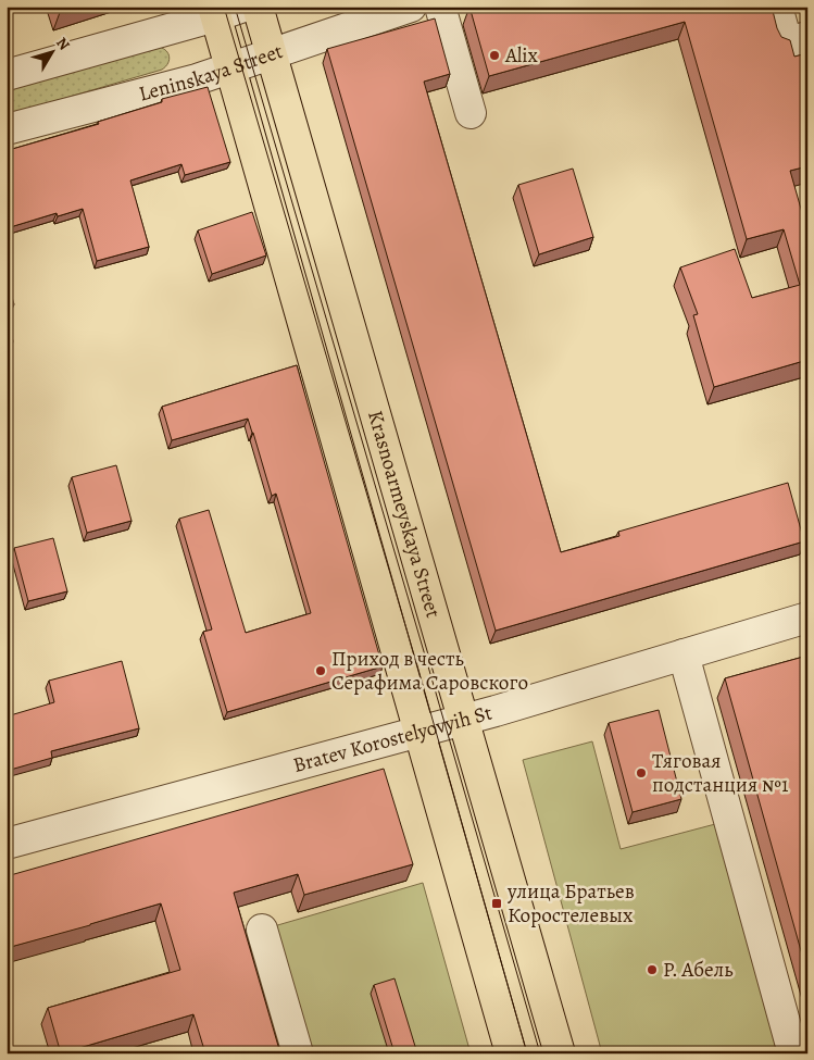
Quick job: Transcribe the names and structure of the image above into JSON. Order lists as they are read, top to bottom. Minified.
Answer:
{"streets":{"main road":["Krasnoarmeyskaya Street"],"street":["Leninskaya Street","Bratev Korostelyovyih St"]},"crossings":[["Leninskaya Street","Krasnoarmeyskaya Street"],["Krasnoarmeyskaya Street","Bratev Korostelyovyih St"]],"places":{"other":["Alix","Приход в честь Серафима Саровского","Тяговая подстанция №1","Р. Абель"],"transit":["улица Братьев Коростелевых"]},"north":"top right"}
